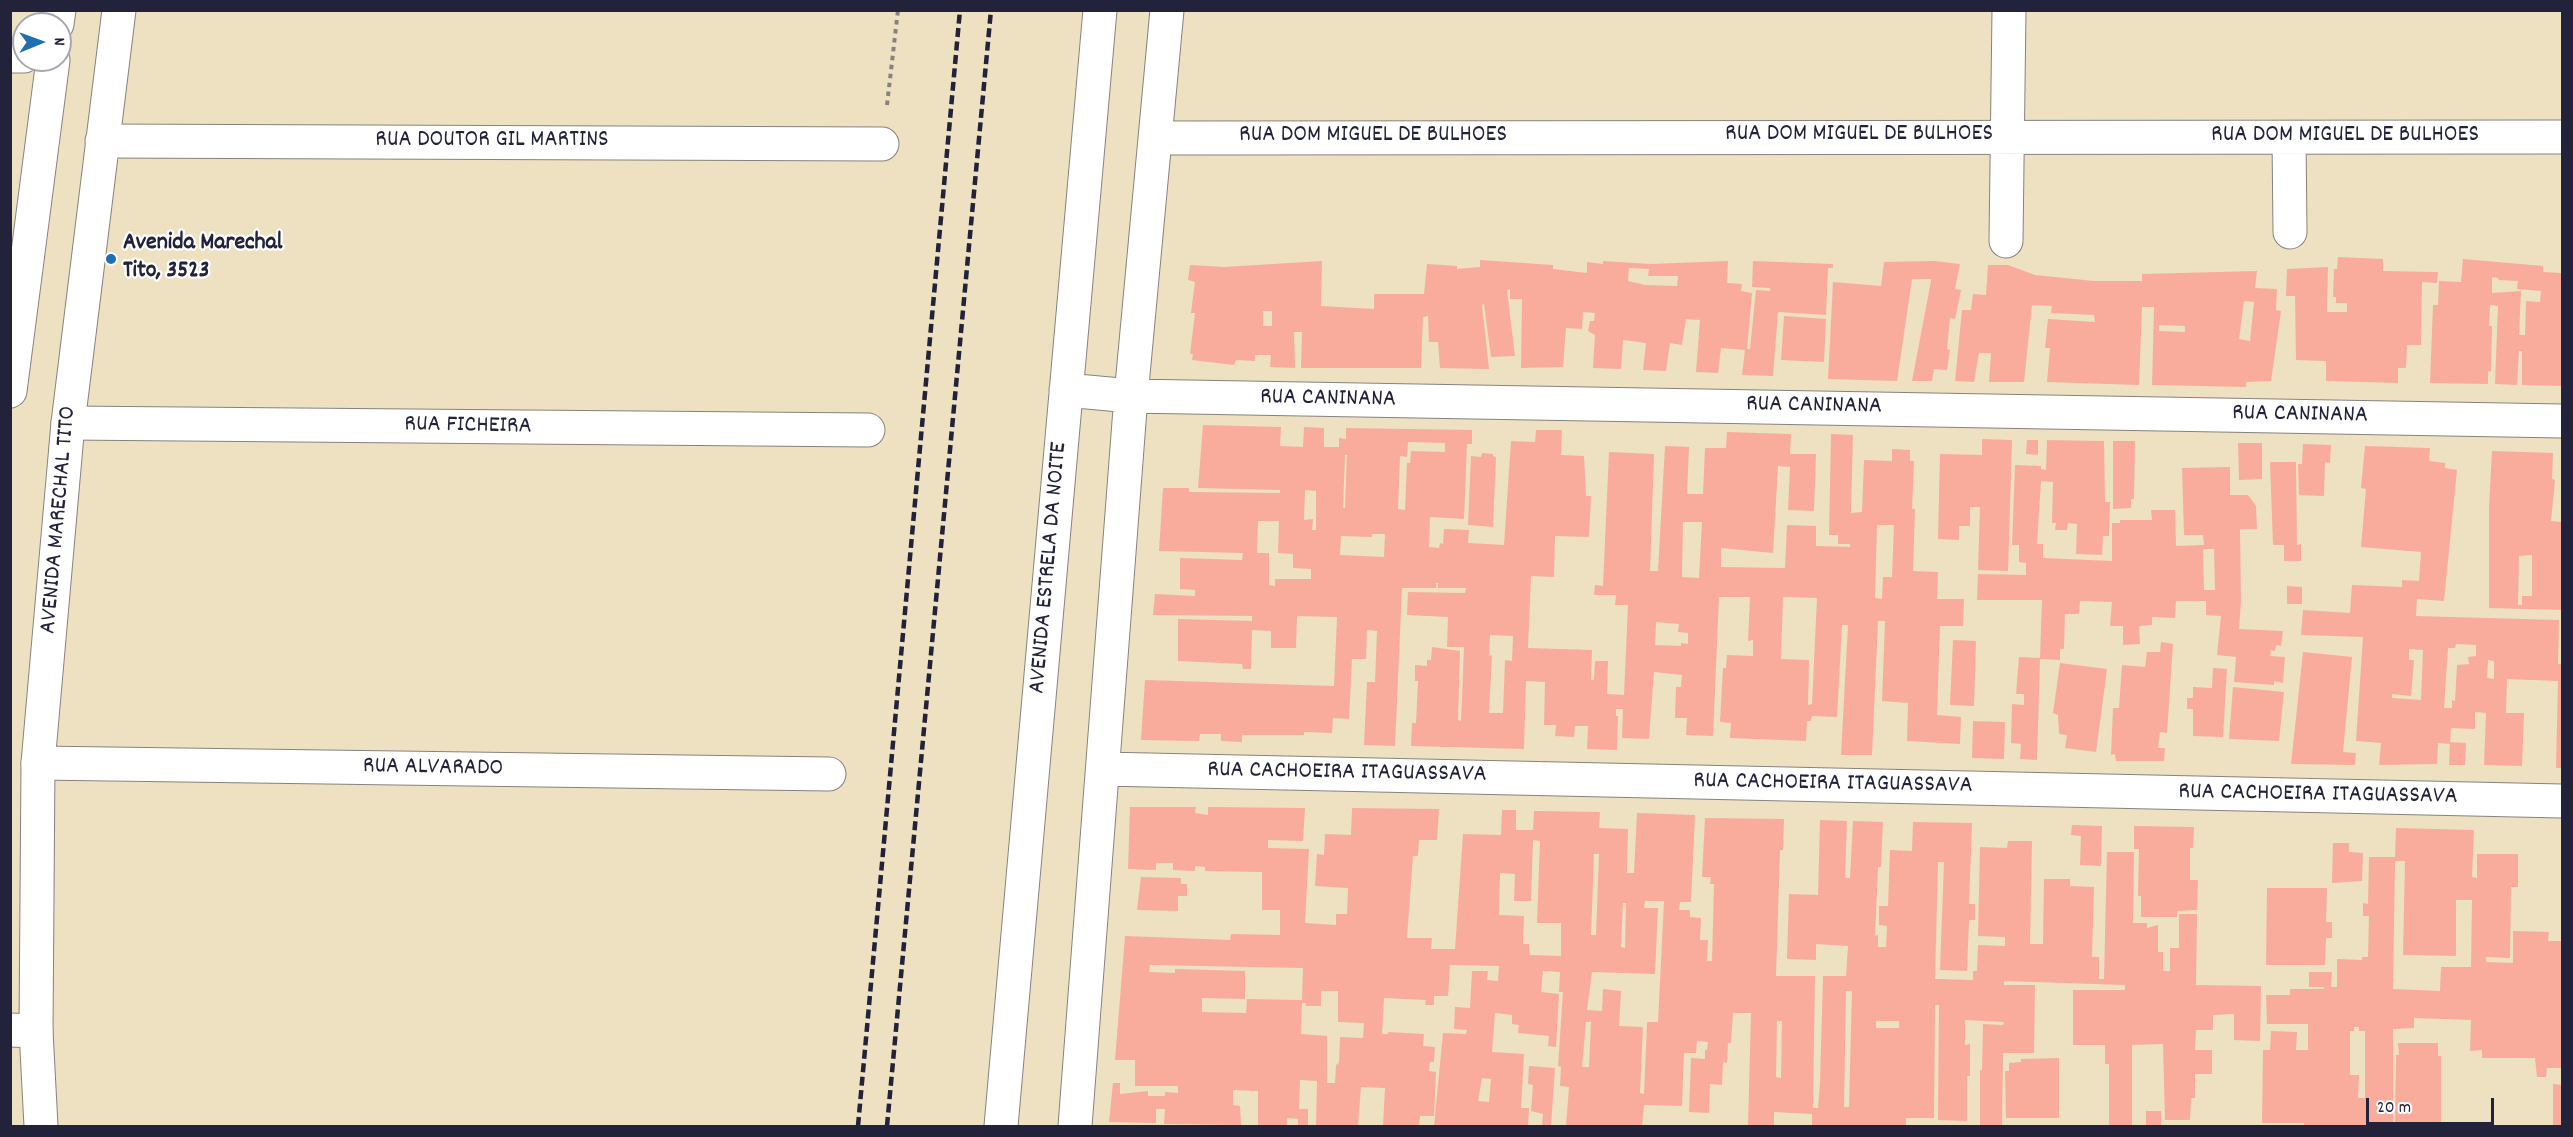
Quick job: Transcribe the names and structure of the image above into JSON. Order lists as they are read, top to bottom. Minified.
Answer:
{"streets":{"street":["RUA DOM MIGUEL DE BULHOES","RUA DOUTOR GIL MARTINS","RUA CANINANA","RUA FICHEIRA","AVENIDA MARECHAL TITO","AVENIDA ESTRELA DA NOITE","RUA ALVARADO","RUA CACHOEIRA ITAGUASSAVA"]},"crossings":[["RUA DOUTOR GIL MARTINS","AVENIDA MARECHAL TITO"],["RUA CANINANA","AVENIDA ESTRELA DA NOITE"],["RUA FICHEIRA","AVENIDA MARECHAL TITO"],["AVENIDA MARECHAL TITO","RUA ALVARADO"]],"places":["Avenida Marechal Tito, 3523"],"scale_bar":"20 m","north":"right"}
